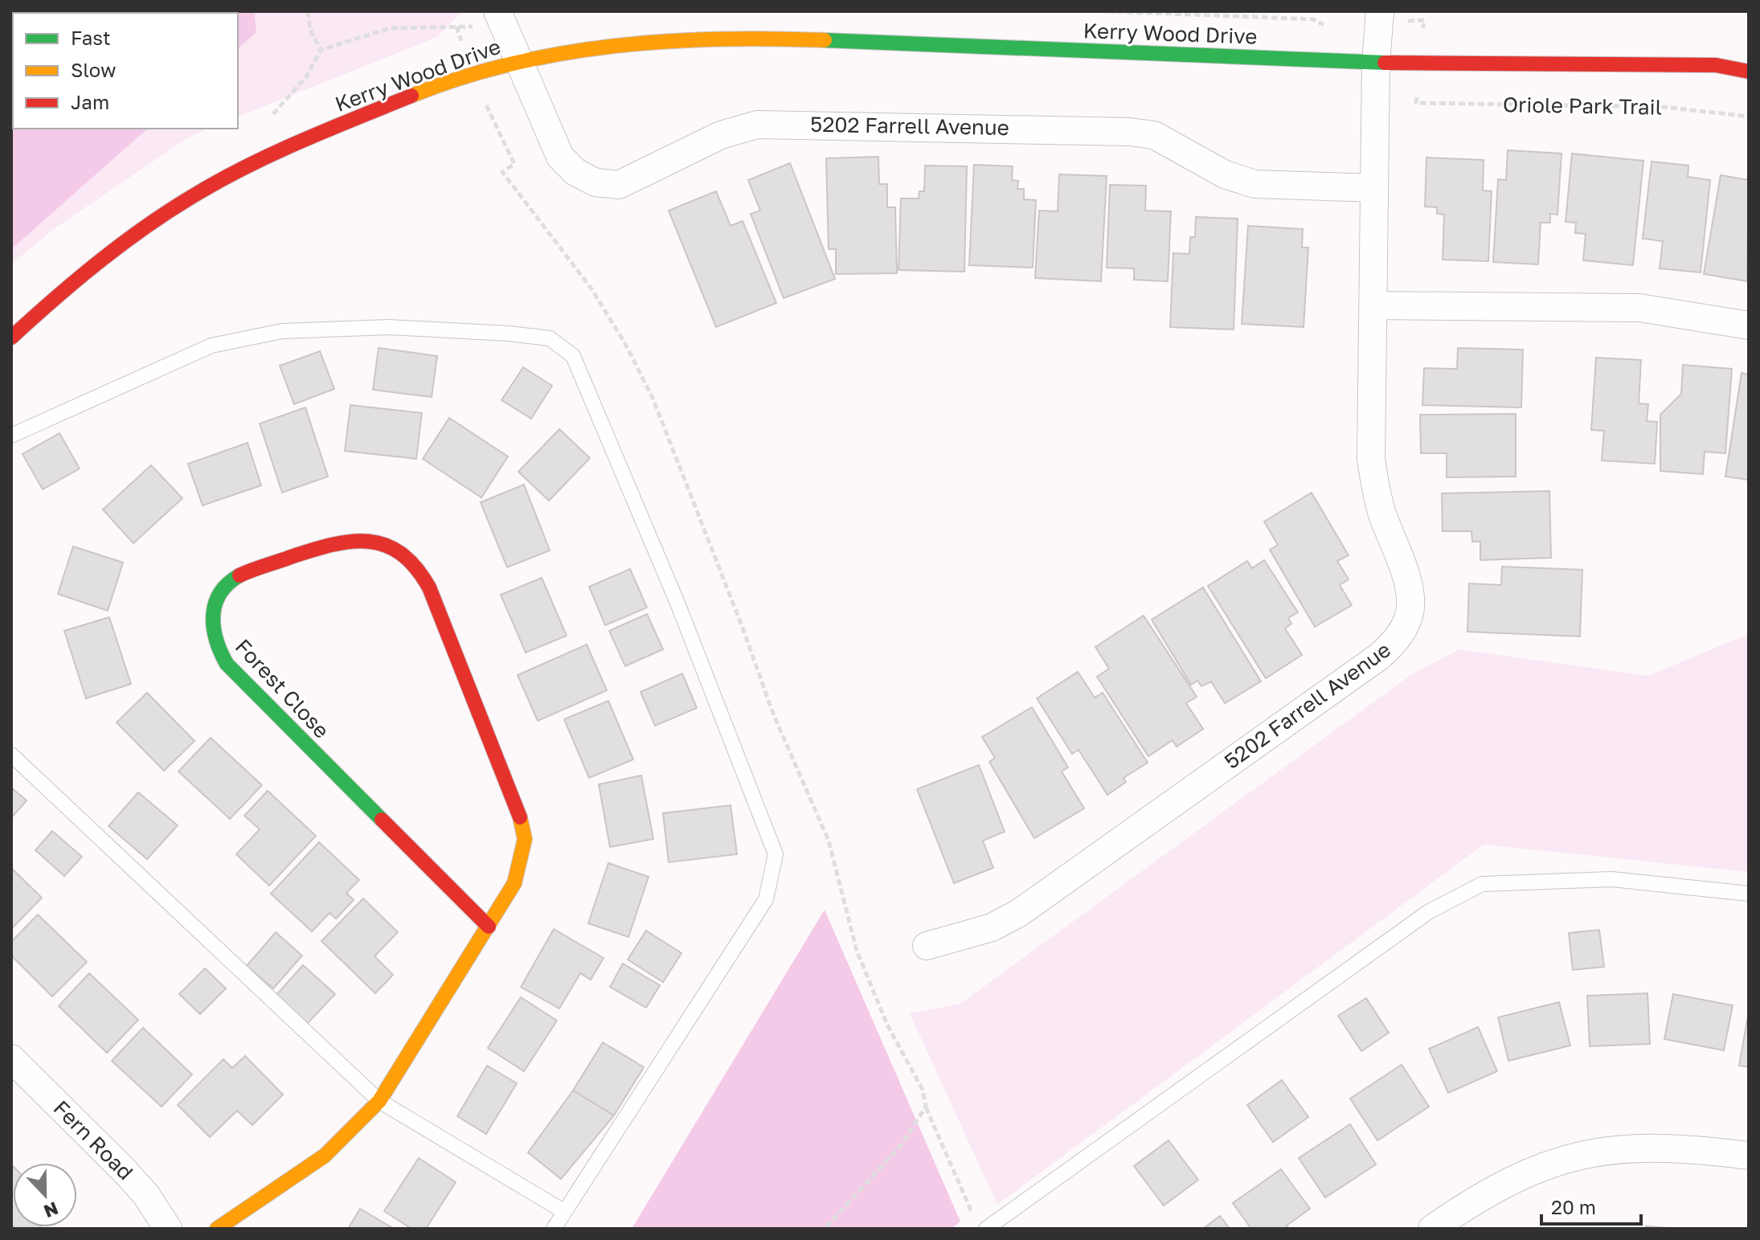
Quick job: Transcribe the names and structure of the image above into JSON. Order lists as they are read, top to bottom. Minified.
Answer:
{"streets":{"street":["Kerry Wood Drive","5202 Farrell Avenue","Forest Close","Fern Road"],"path":["Oriole Park Trail"]},"crossings":[["Kerry Wood Drive","5202 Farrell Avenue"]],"legend":["Fast","Slow","Jam"],"scale_bar":"20 m","north":"bottom"}
